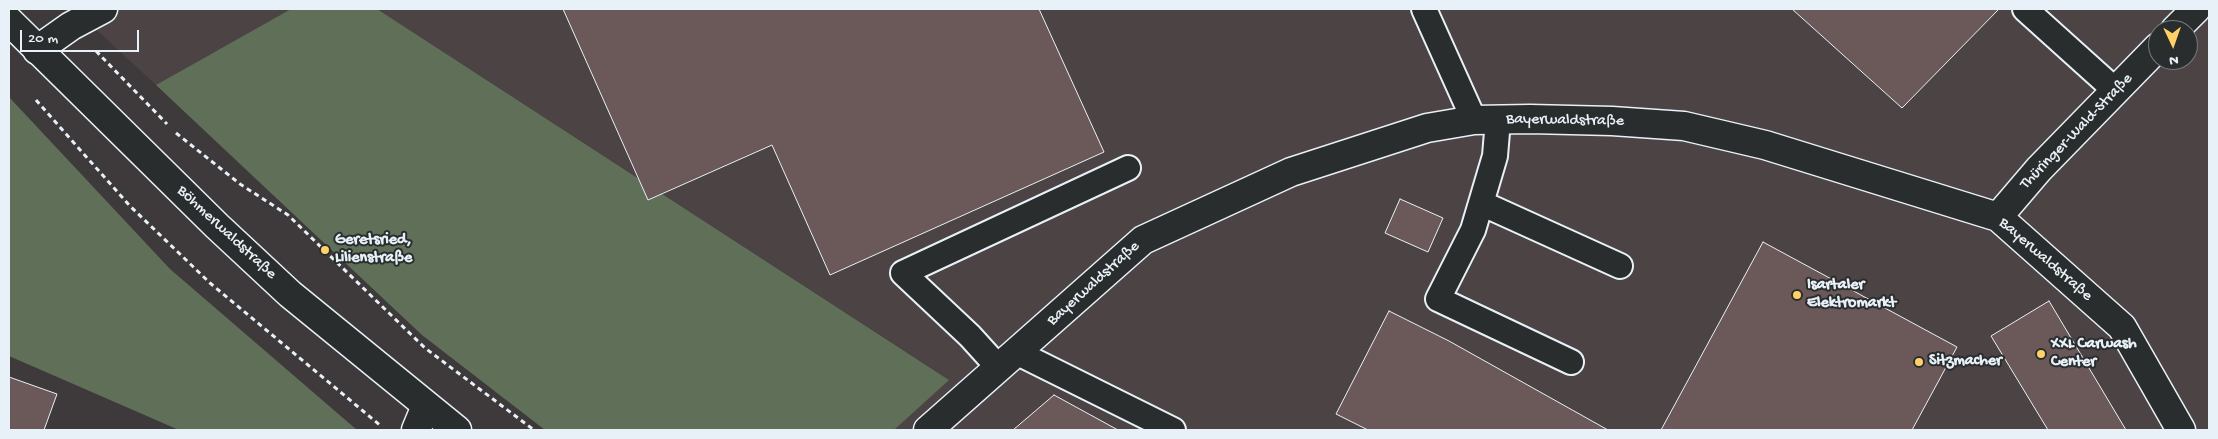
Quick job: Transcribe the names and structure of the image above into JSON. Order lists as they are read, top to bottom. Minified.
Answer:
{"streets":{"street":["Bayerwaldstraße","Thüringer-Wald-Straße","Böhmerwaldstraße"]},"crossings":[["Bayerwaldstraße","Thüringer-Wald-Straße"]],"places":["Geretsried, Lilienstraße","Isartaler Elektromarkt","XXL Carwash Center","Sitzmacher"],"scale_bar":"20 m","north":"bottom"}
